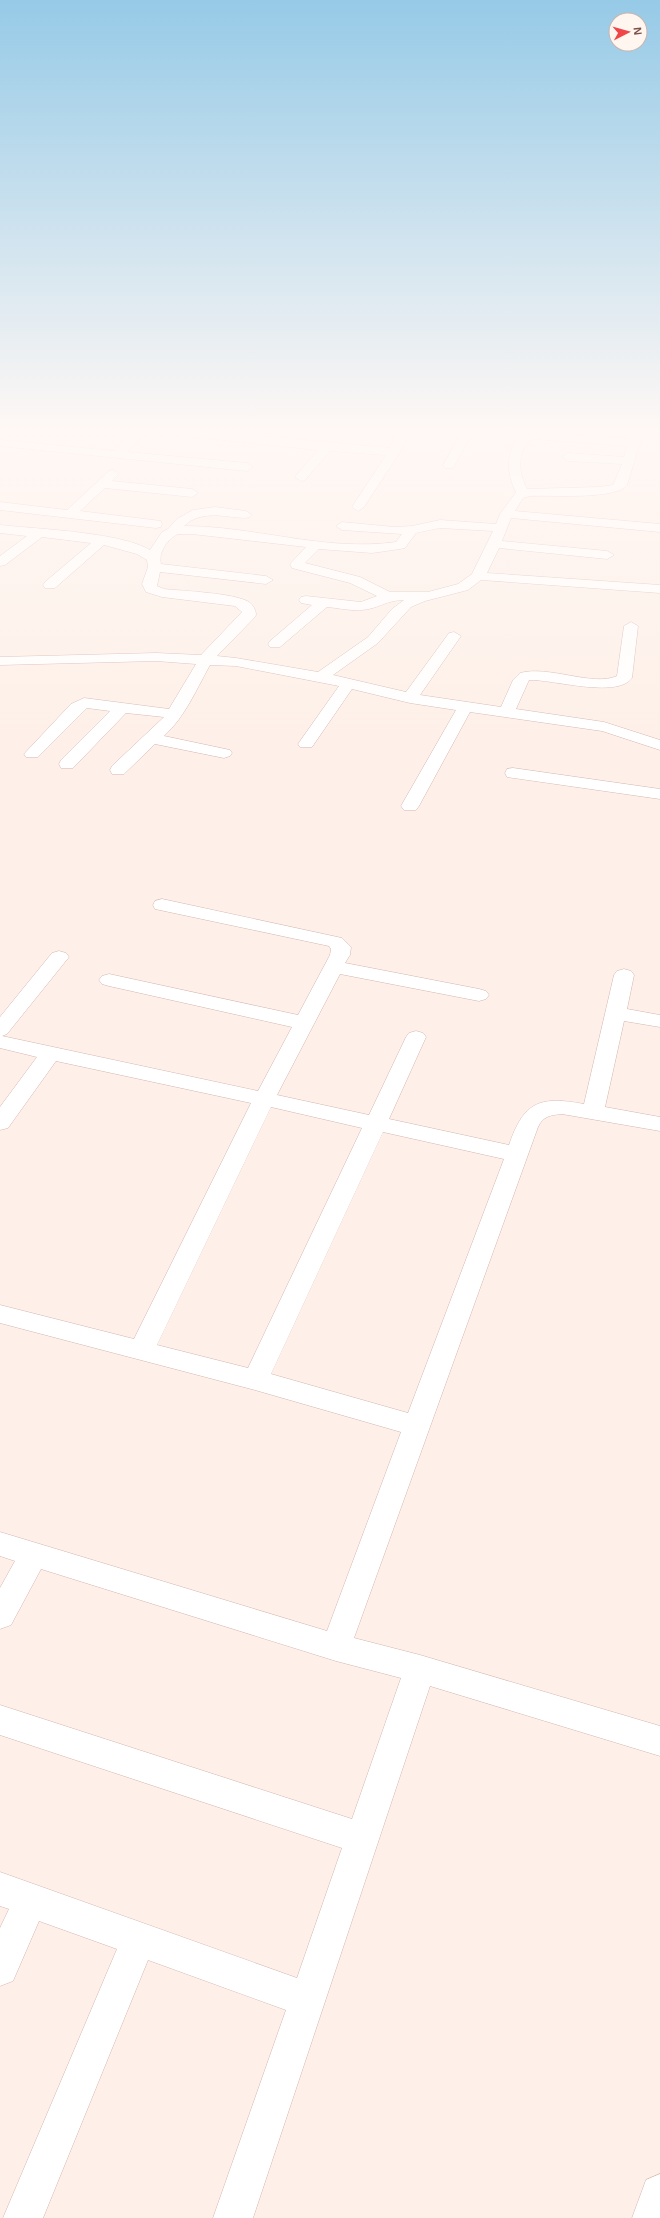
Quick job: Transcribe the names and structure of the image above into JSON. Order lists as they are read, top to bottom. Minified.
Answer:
{"north":"right"}
